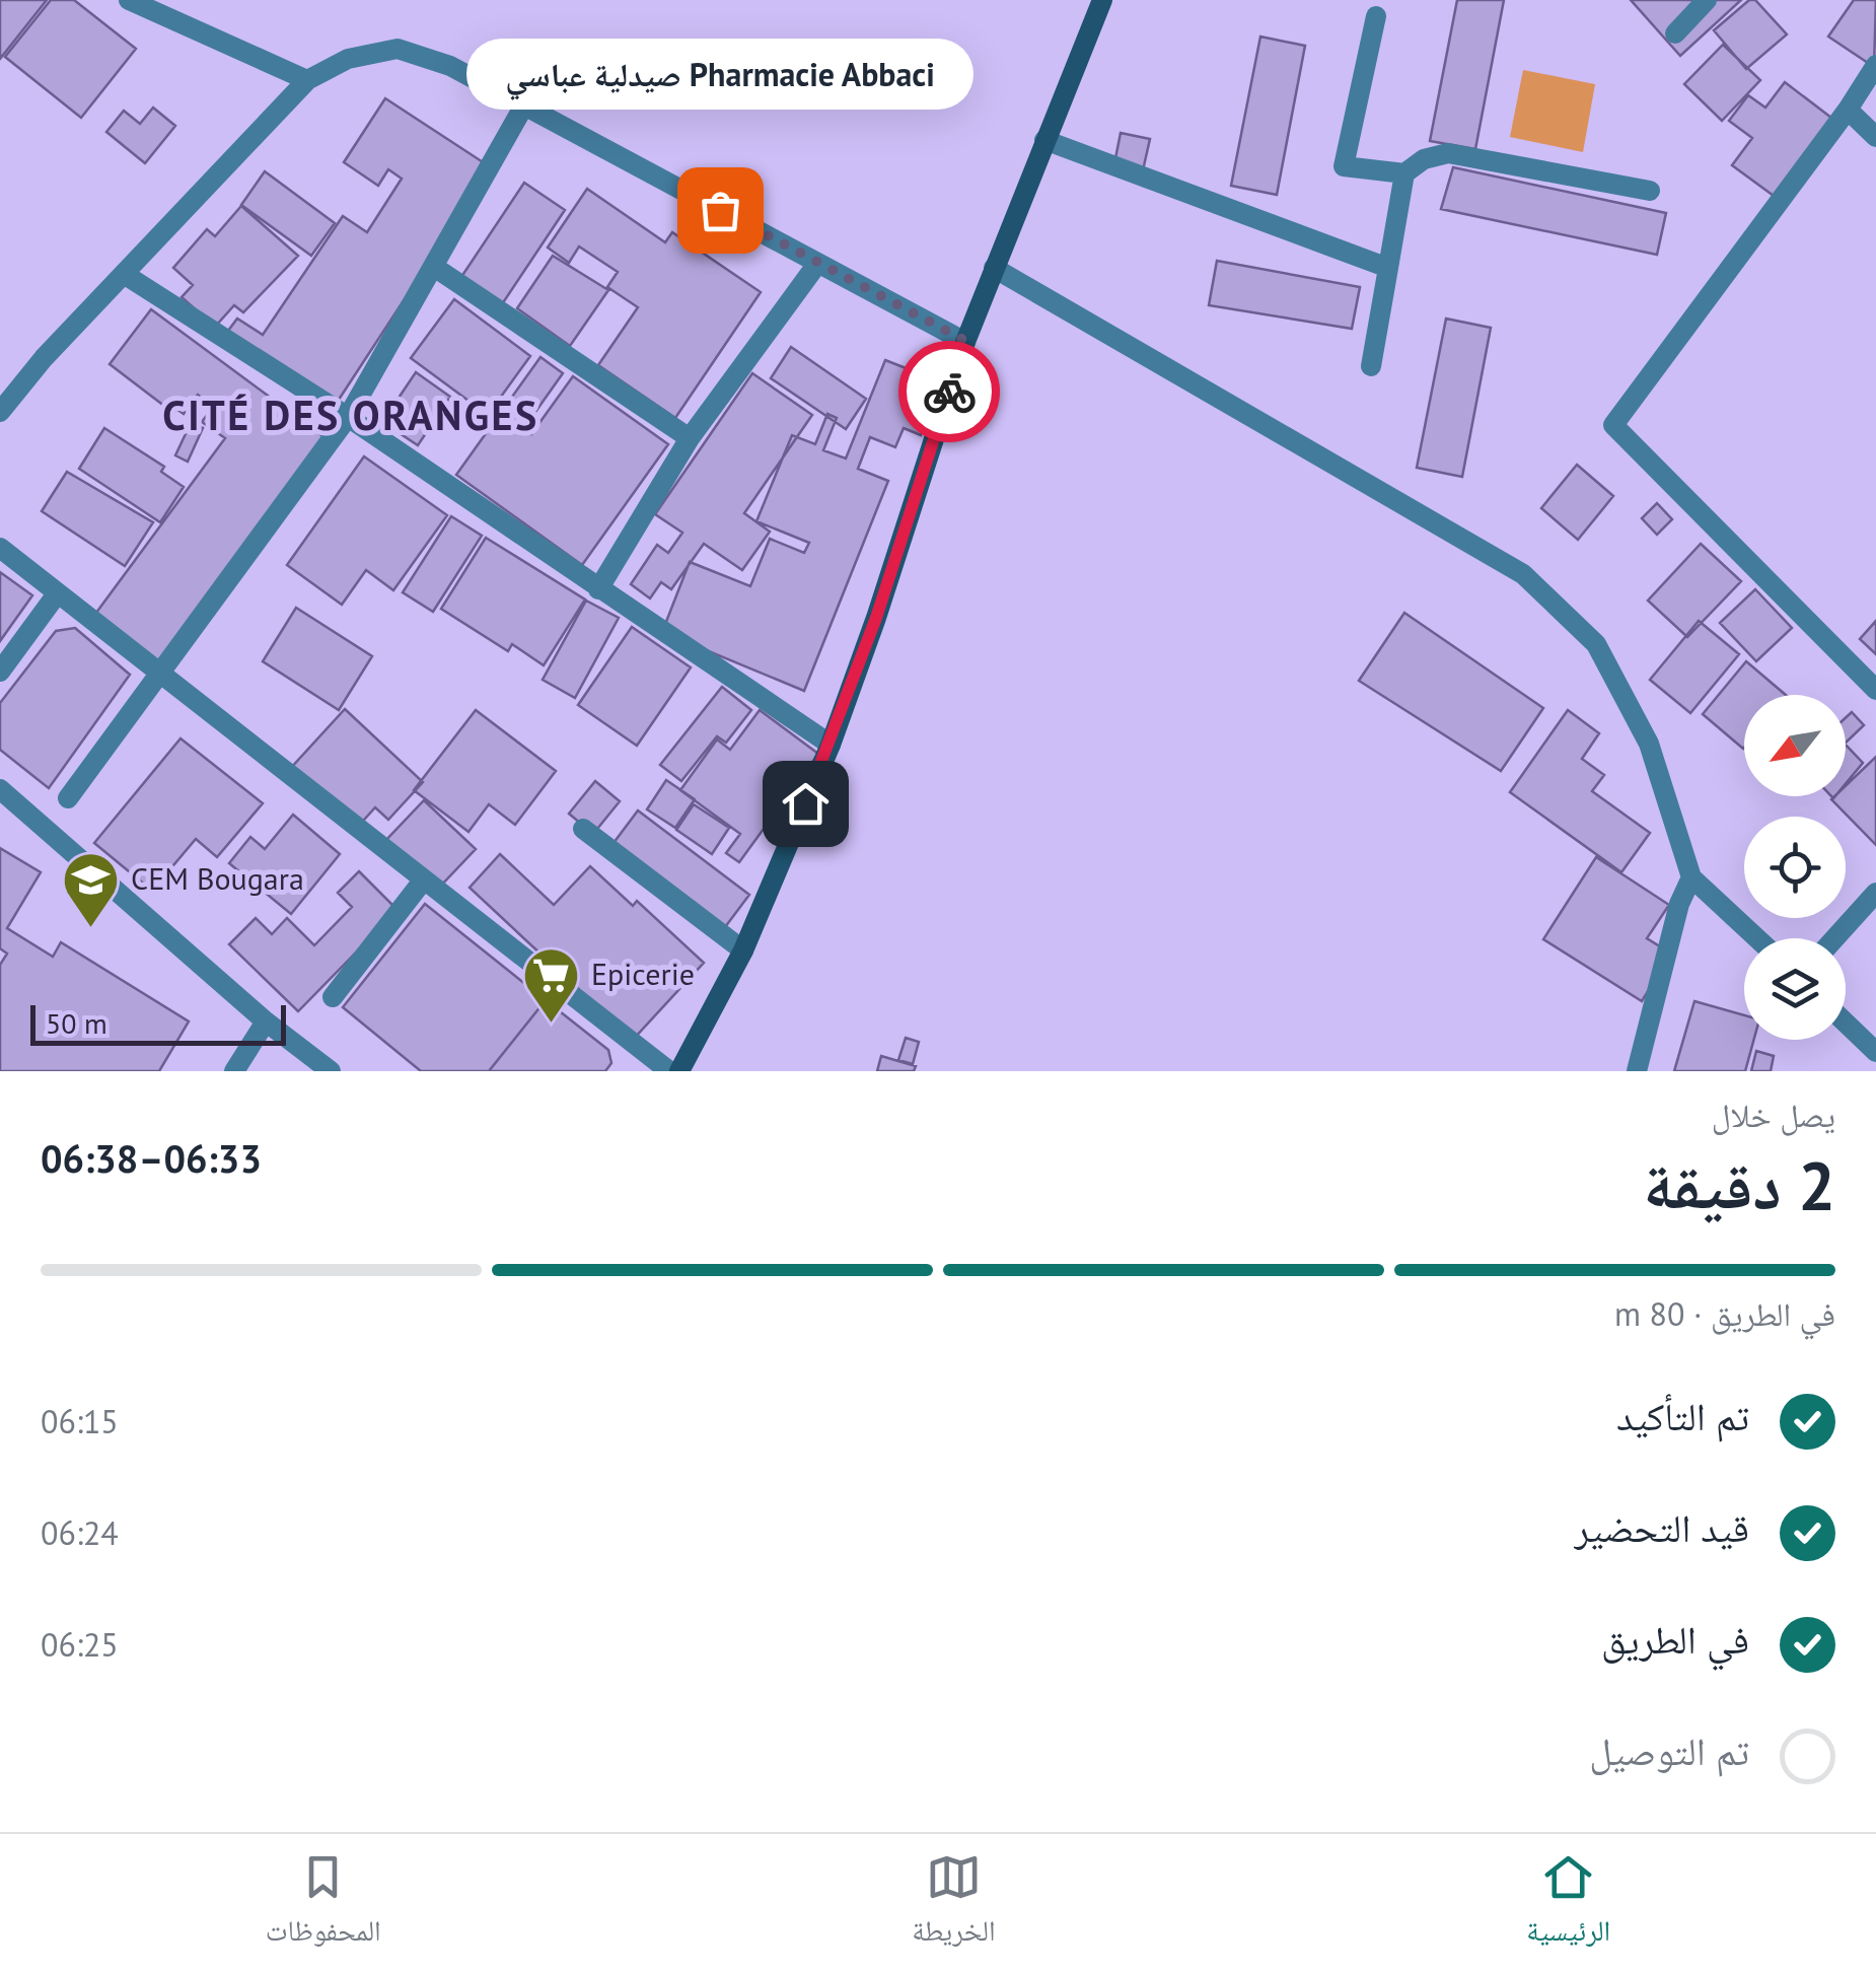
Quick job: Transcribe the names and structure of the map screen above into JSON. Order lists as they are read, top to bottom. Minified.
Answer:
{"districts":["CITÉ DES ORANGES"],"places":{"other":["Pharmacie Abbaci صيدلية عباسي"],"school or university":["CEM Bougara"],"supermarket":["Epicerie"]},"scale_bar":"50 m","north":"bottom left","page":{"bubble":"Pharmacie Abbaci صيدلية عباسي","scale":"50 m","heading":["2 دقيقة","يصل خلال","06:33–06:38"],"bar":"في الطريق · 80 m","list":[["تم التأكيد","06:15"],["قيد التحضير","06:24"],["في الطريق","06:25"],"تم التوصيل"],"tabs":["الرئيسية","الخريطة","المحفوظات"]}}
